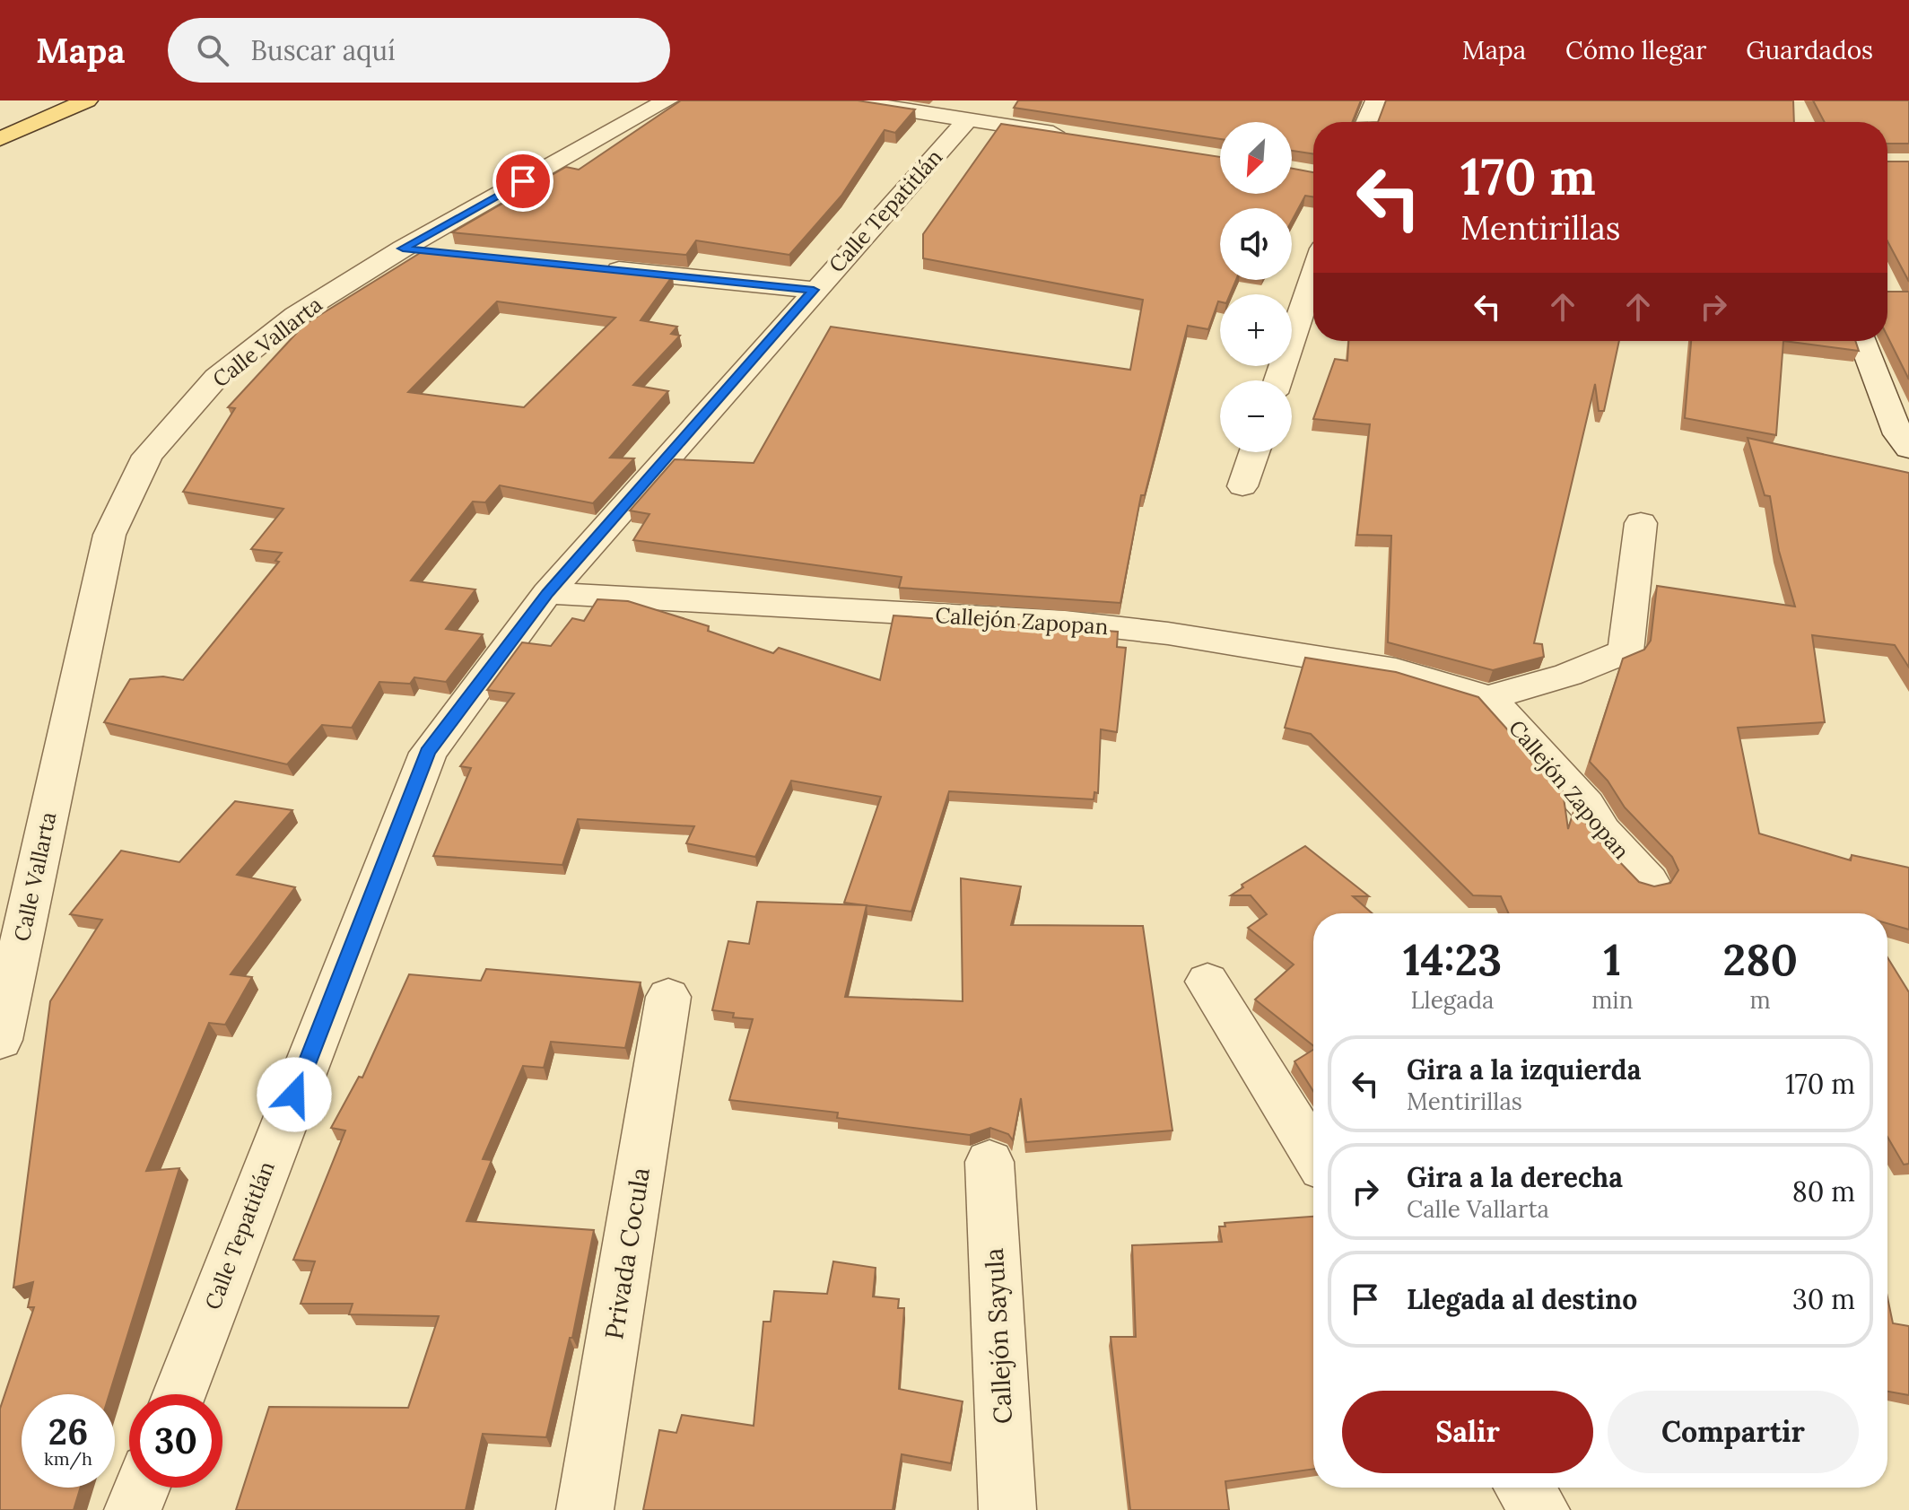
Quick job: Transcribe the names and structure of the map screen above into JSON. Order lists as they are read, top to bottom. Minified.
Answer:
{"streets":{"street":["Calle Tepatitlán","Calle Vallarta","Callejón Zapopan","Privada Cocula","Callejón Sayula"]},"crossings":[["Calle Tepatitlán","Callejón Zapopan"]],"north":"bottom left","page":{"header":"Mapa","search":"Buscar aquí","nav":["Mapa","Cómo llegar","Guardados"],"map_buttons":["+","−"],"turn":["170 m","Mentirillas"],"eta":["14:23","Llegada","1","min","280","m"],"list":[{"name":"Gira a la izquierda","note":"Mentirillas","value":"170 m"},{"name":"Gira a la derecha","note":"Calle Vallarta","value":"80 m"},{"name":"Llegada al destino","value":"30 m"}],"buttons":["Salir","Compartir"],"speed":"26 km/h","limit":"30"}}
